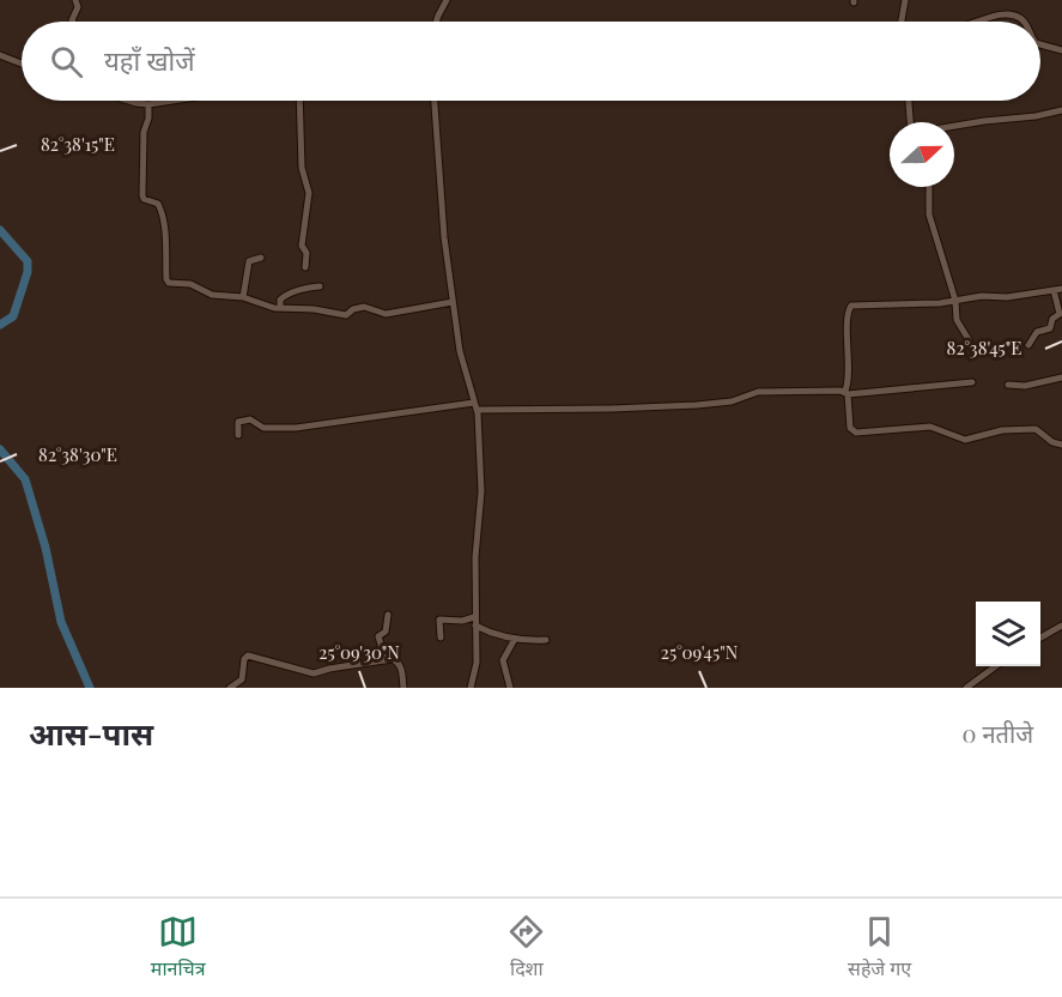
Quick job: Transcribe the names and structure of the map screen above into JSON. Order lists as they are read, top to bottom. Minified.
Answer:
{"north":"right","page":{"search":"यहाँ खोजें","heading":["आस-पास","0 नतीजे"],"nav":["मानचित्र","दिशा","सहेजे गए"]},"coordinates":["82°38'15\"E","82°38'45\"E","82°38'30\"E","25°09'30\"N","25°09'45\"N"]}
